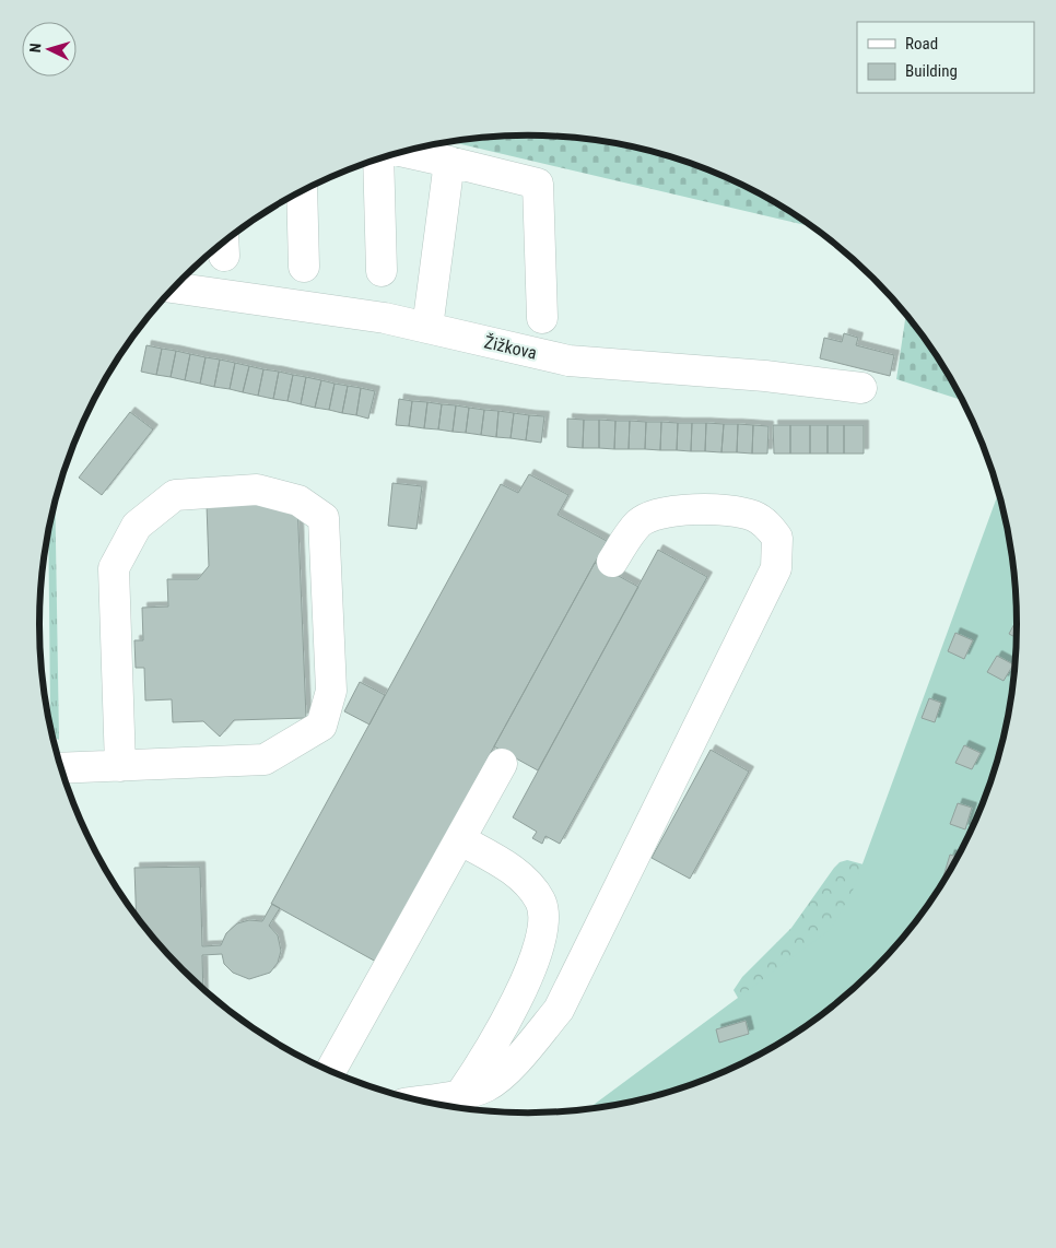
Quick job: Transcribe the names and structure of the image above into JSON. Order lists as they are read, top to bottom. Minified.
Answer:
{"streets":{"street":["Žižkova"]},"legend":["Road","Building"],"north":"left"}
